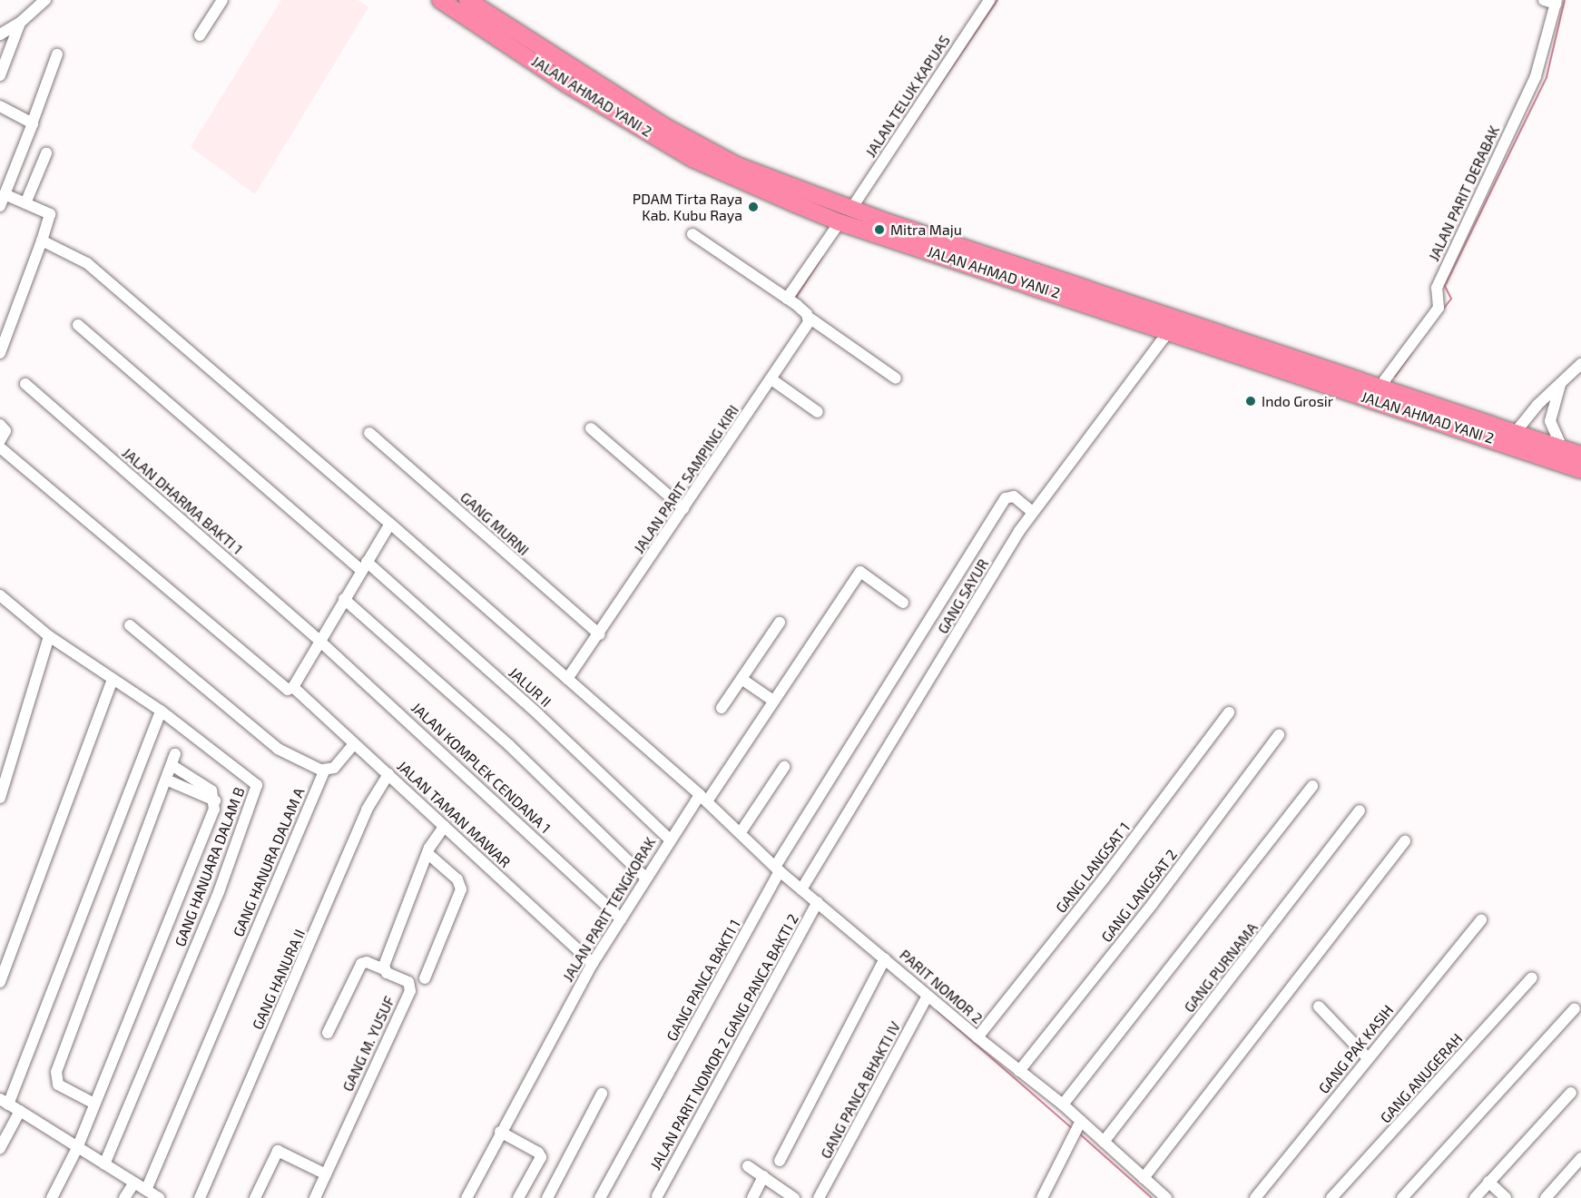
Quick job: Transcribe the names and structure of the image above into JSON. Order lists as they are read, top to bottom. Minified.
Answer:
{"streets":{"highway":["JALAN AHMAD YANI 2"],"street":["JALAN TELUK KAPUAS","JALAN PARIT DERABAK","JALAN PARIT SAMPING KIRI","JALAN DHARMA BAKTI 1","GANG MURNI","GANG SAYUR","JALUR II","JALAN KOMPLEK CENDANA 1","JALAN TAMAN MAWAR","GANG HANURA DALAM A","GANG HANUARA DALAM B","GANG LANGSAT 1","GANG LANGSAT 2","JALAN PARIT TENGKORAK","GANG PURNAMA","GANG HANURA II","GANG PANCA BAKTI 1","PARIT NOMOR 2","JALAN PARIT NOMOR 2 GANG PANCA BAKTI 2","GANG M. YUSUF","GANG PAK KASIH","GANG ANUGERAH","GANG PANCA BHAKTI IV"]},"crossings":[["JALAN AHMAD YANI 2","JALAN TELUK KAPUAS"],["JALAN AHMAD YANI 2","JALAN PARIT DERABAK"],["JALAN AHMAD YANI 2","GANG SAYUR"],["JALAN PARIT SAMPING KIRI","GANG MURNI"],["JALAN DHARMA BAKTI 1","JALAN KOMPLEK CENDANA 1"],["GANG SAYUR","GANG PANCA BAKTI 1"],["GANG SAYUR","PARIT NOMOR 2"],["JALUR II","JALAN PARIT TENGKORAK"],["JALAN KOMPLEK CENDANA 1","JALAN PARIT TENGKORAK"],["JALAN TAMAN MAWAR","JALAN PARIT TENGKORAK"],["JALAN TAMAN MAWAR","GANG HANURA II"],["GANG LANGSAT 1","PARIT NOMOR 2"],["GANG LANGSAT 2","PARIT NOMOR 2"],["JALAN PARIT TENGKORAK","PARIT NOMOR 2"],["GANG PURNAMA","PARIT NOMOR 2"],["GANG PANCA BAKTI 1","PARIT NOMOR 2"],["PARIT NOMOR 2","JALAN PARIT NOMOR 2 GANG PANCA BAKTI 2"],["PARIT NOMOR 2","GANG PANCA BHAKTI IV"]],"places":["PDAM Tirta Raya Kab. Kubu Raya","Mitra Maju","Indo Grosir"]}
